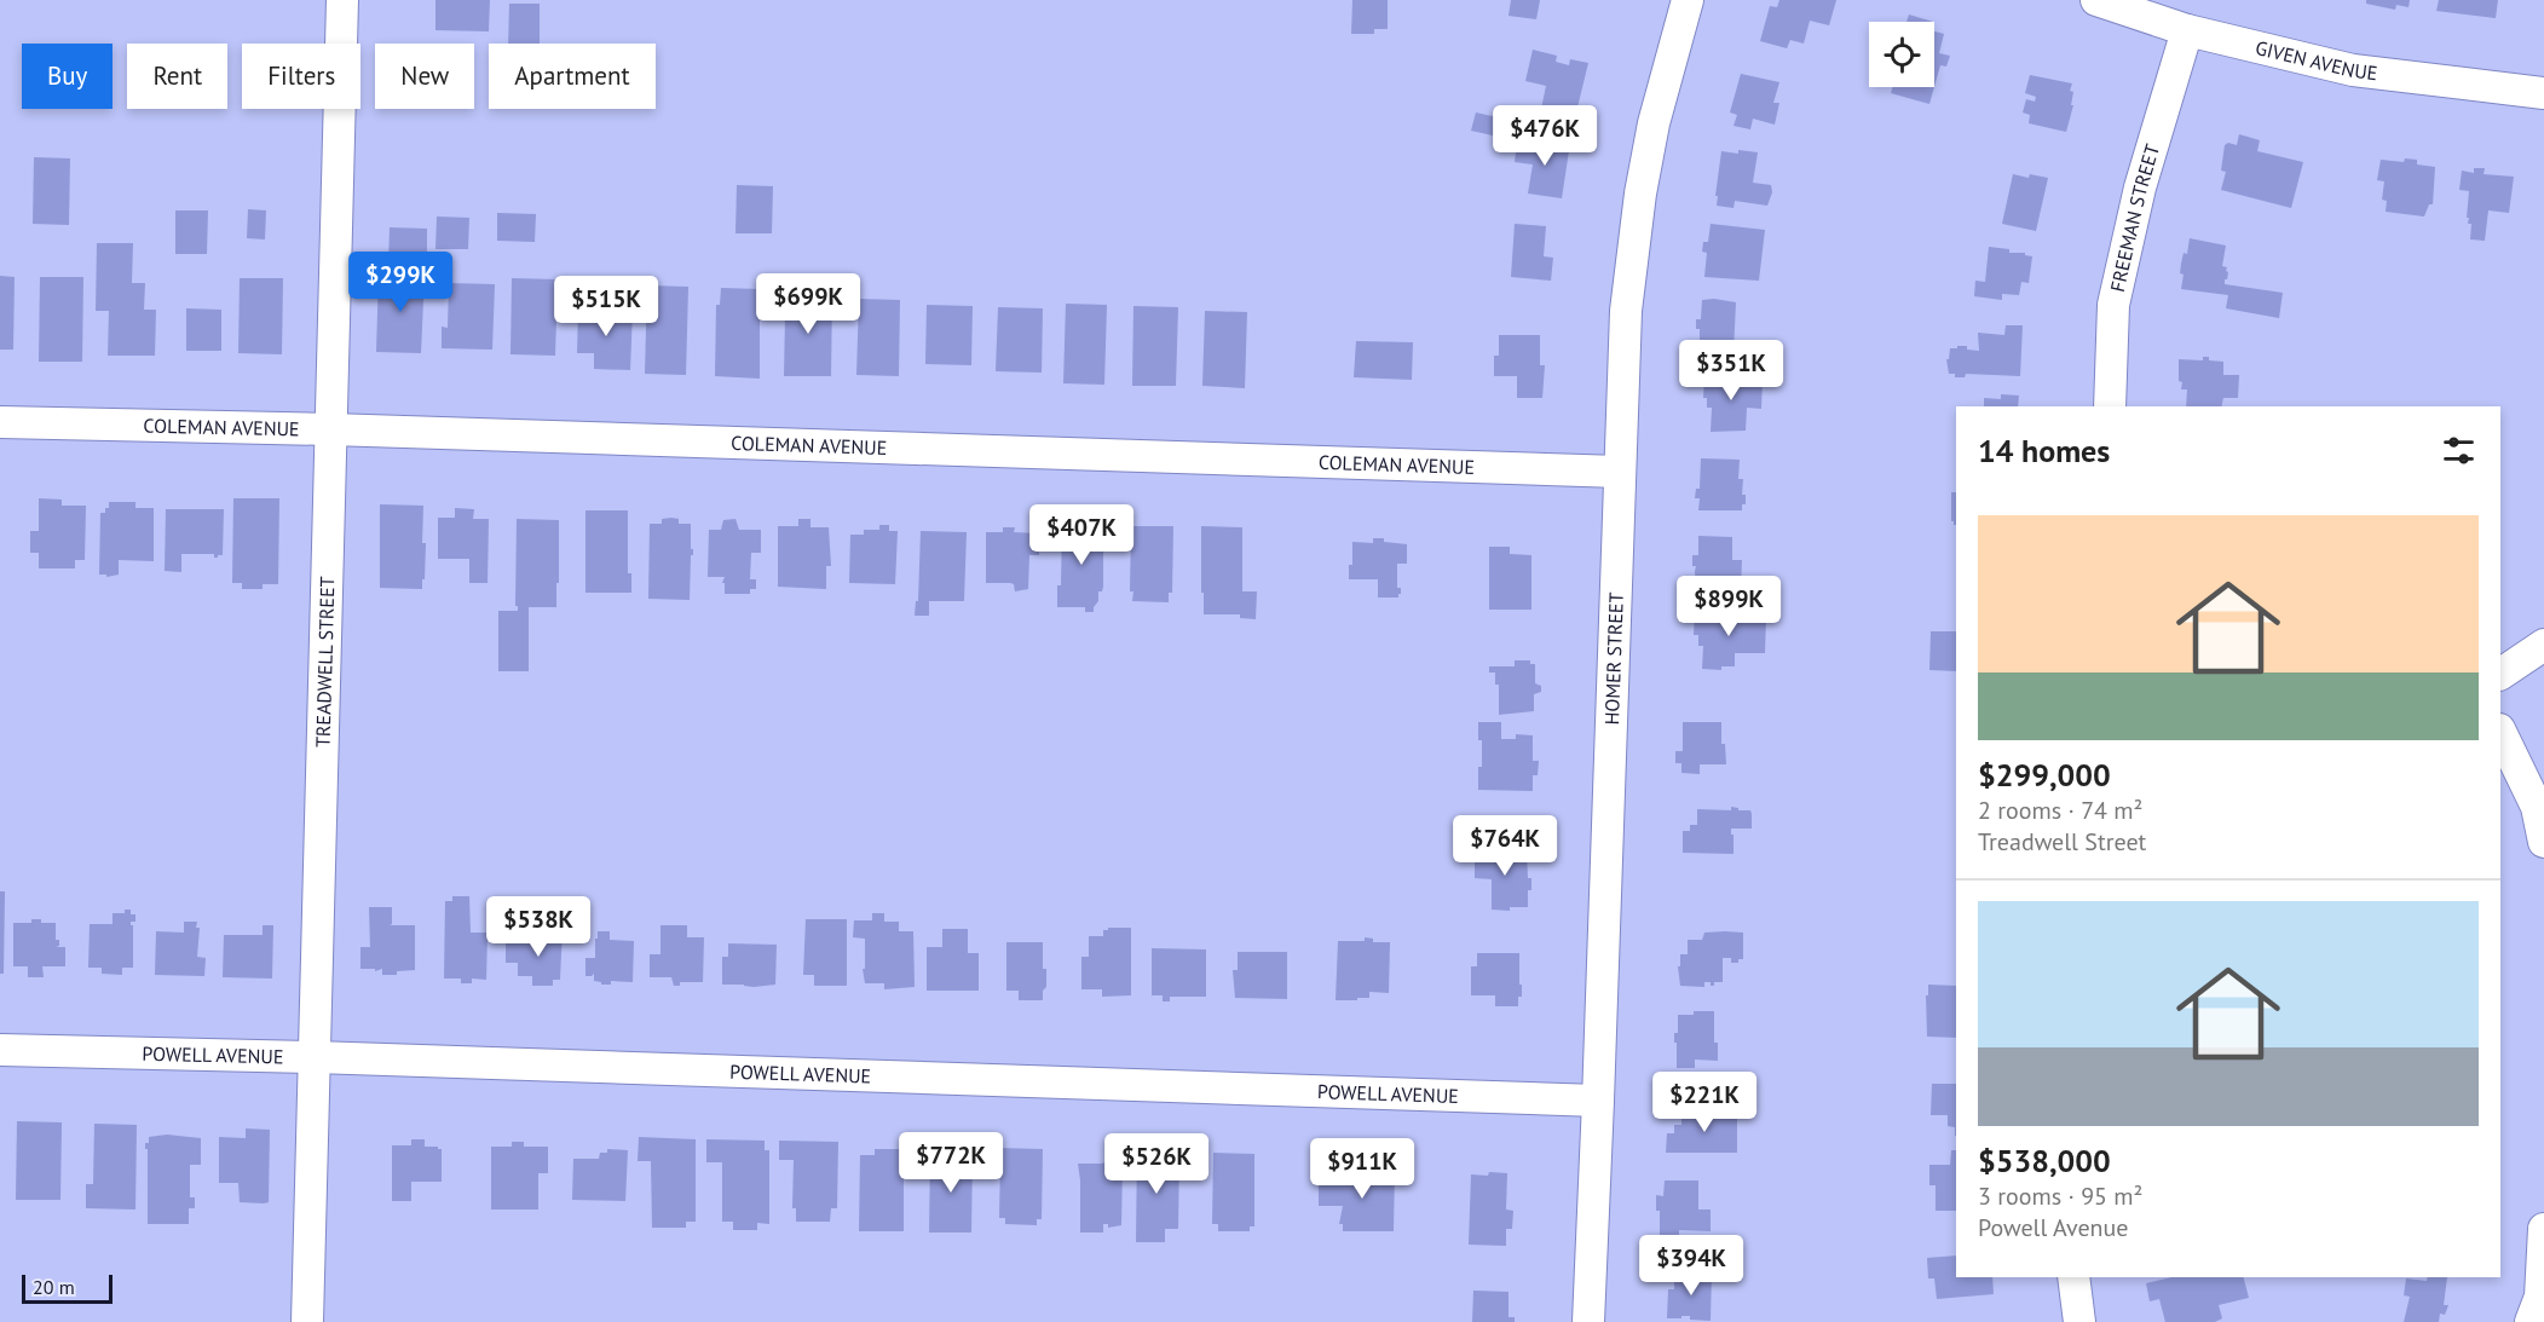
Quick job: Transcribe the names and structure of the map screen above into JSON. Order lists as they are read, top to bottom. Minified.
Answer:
{"streets":{"street":["GIVEN AVENUE","FREEMAN STREET","COLEMAN AVENUE","HOMER STREET","TREADWELL STREET","POWELL AVENUE"]},"crossings":[["GIVEN AVENUE","FREEMAN STREET"],["COLEMAN AVENUE","HOMER STREET"],["COLEMAN AVENUE","TREADWELL STREET"],["HOMER STREET","POWELL AVENUE"],["TREADWELL STREET","POWELL AVENUE"]],"scale_bar":"20 m","page":{"chip":["Buy","Rent","Filters","New","Apartment"],"price":["$476K","$299K","$699K","$515K","$351K","$407K","$899K","$764K","$538K","$221K","$772K","$526K","$911K","$394K"],"heading":"14 homes","list":[{"name":"$299,000","note":"2 rooms · 74 m² · Treadwell Street"},{"name":"$538,000","note":"3 rooms · 95 m² · Powell Avenue"}],"scale":"20 m"}}
